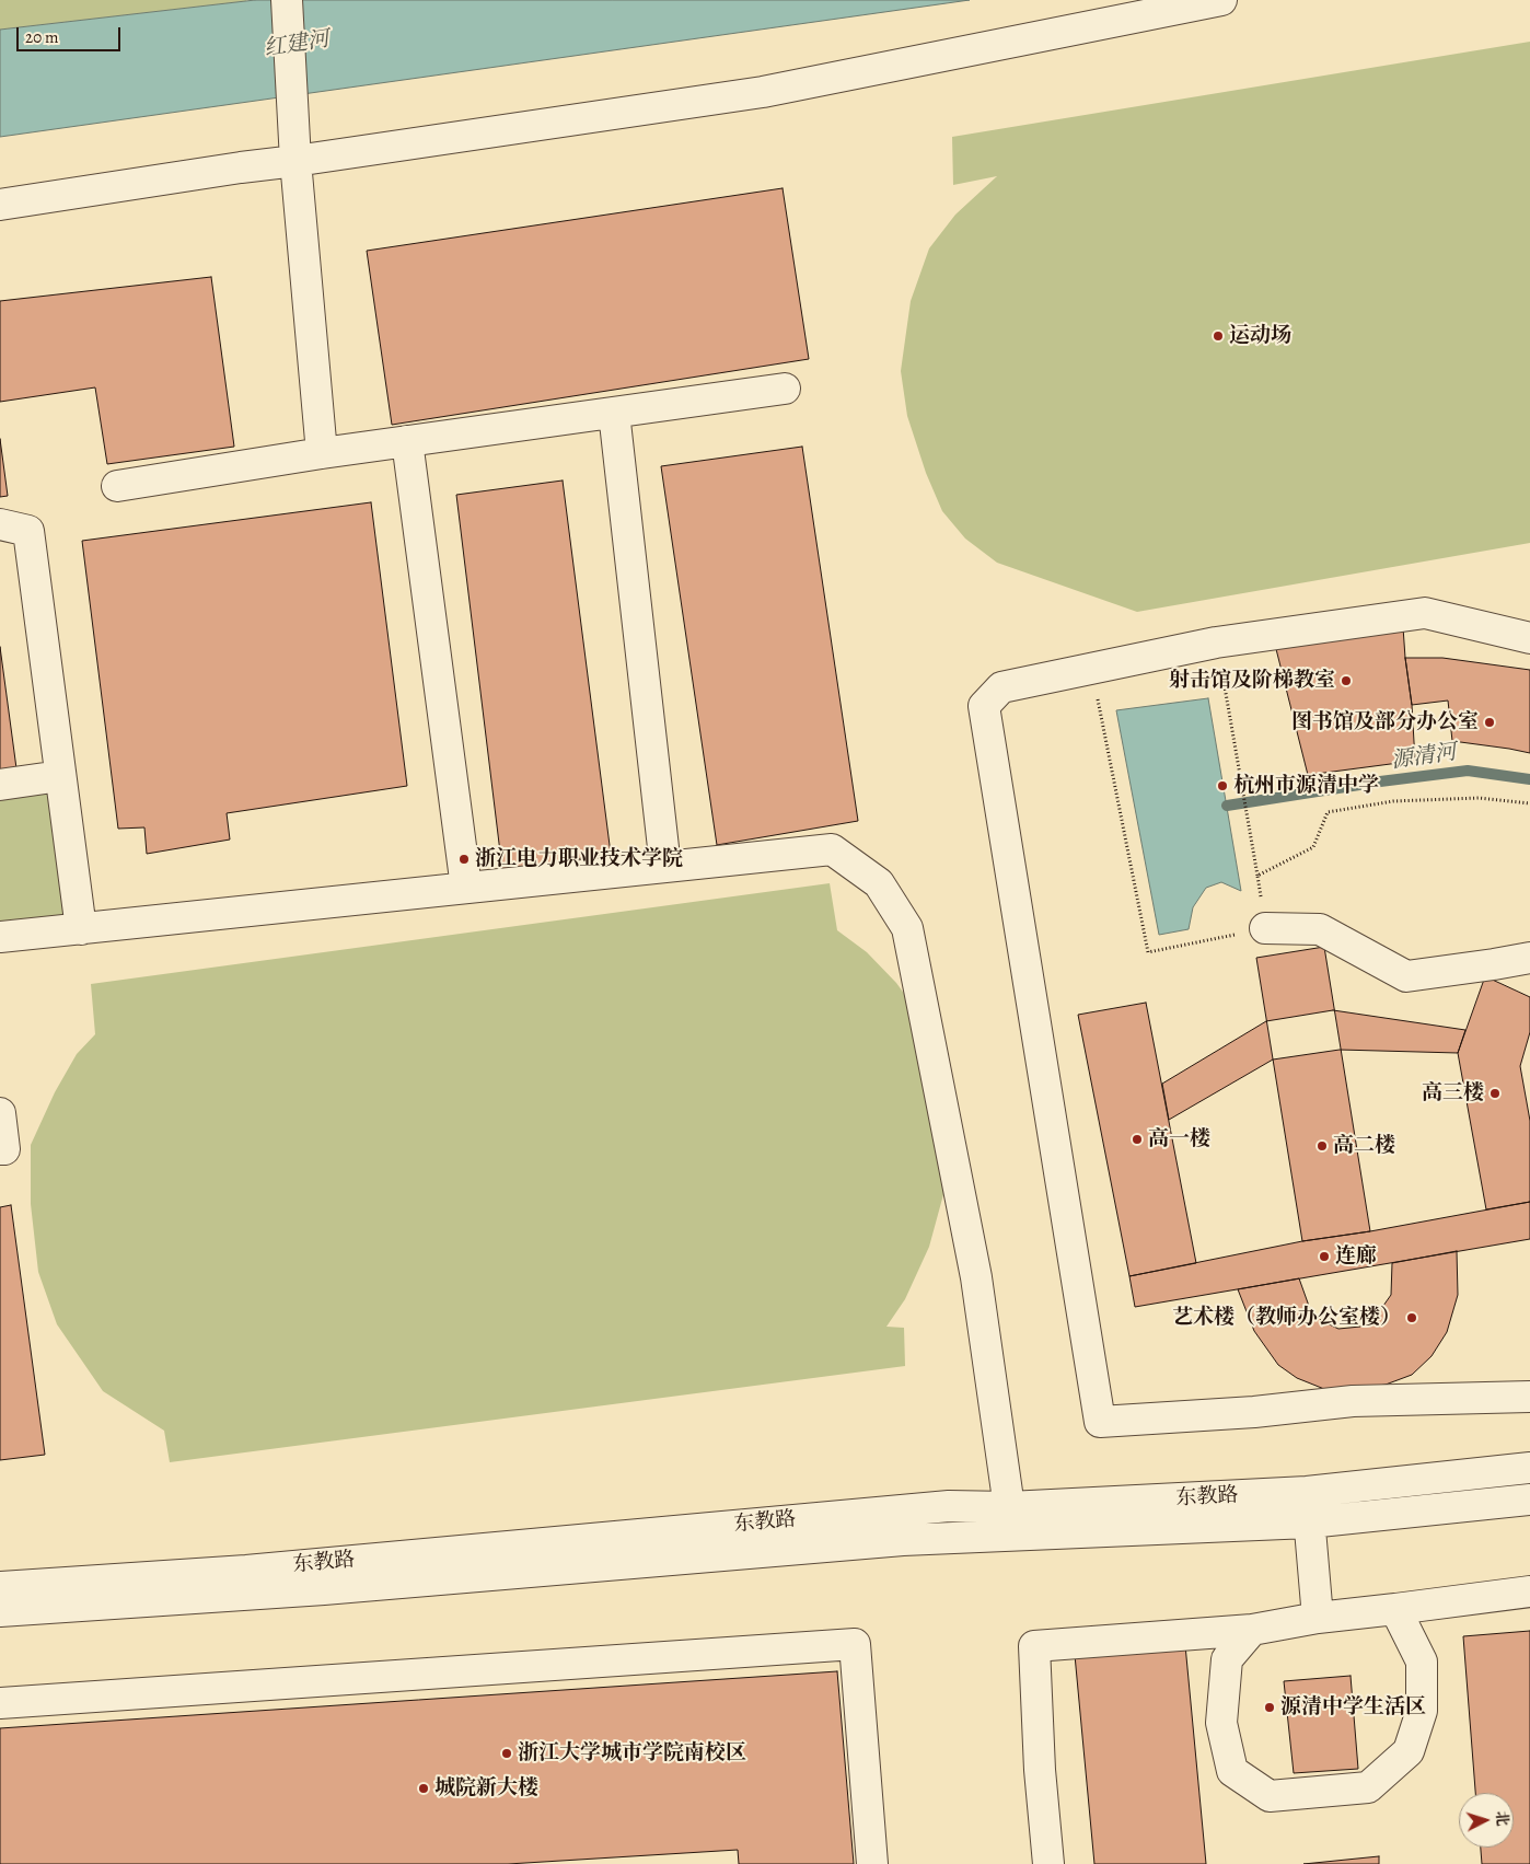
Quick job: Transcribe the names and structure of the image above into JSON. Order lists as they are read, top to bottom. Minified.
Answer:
{"streets":{"street":["东教路"]},"water":["红建河","源清河"],"places":["运动场","射击馆及阶梯教室","图书馆及部分办公室","杭州市源清中学","浙江电力职业技术学院","高三楼","高一楼","高二楼","连廊","艺术楼（教师办公室楼）","源清中学生活区","浙江大学城市学院南校区","城院新大楼"],"scale_bar":"20 m","north":"right"}
